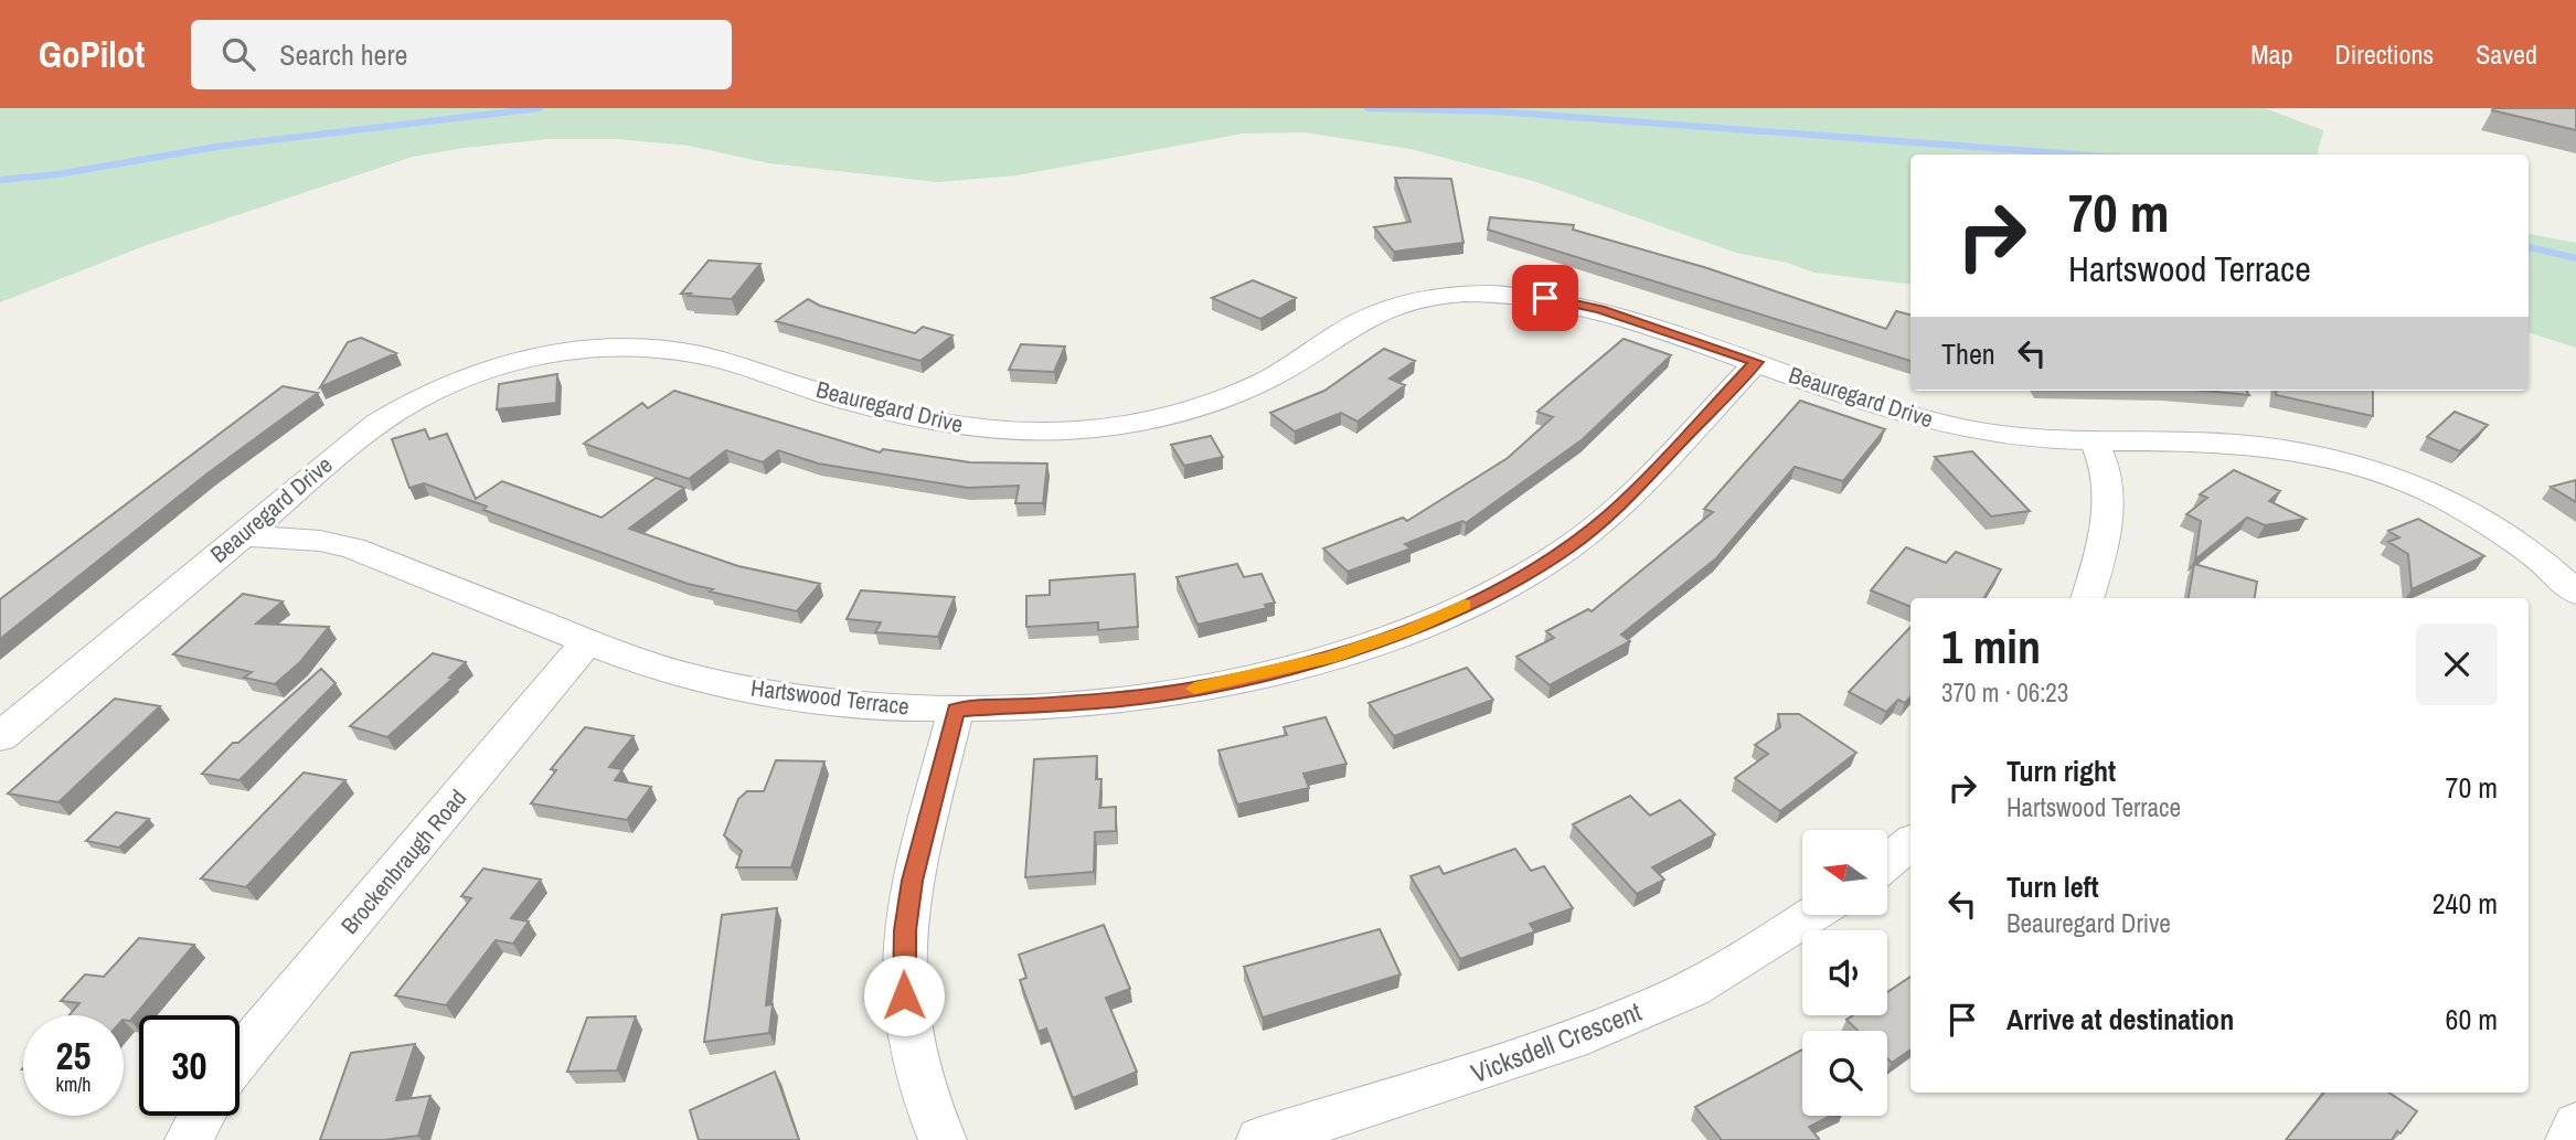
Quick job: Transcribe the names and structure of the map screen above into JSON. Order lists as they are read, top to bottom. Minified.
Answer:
{"streets":{"street":["Beauregard Drive","Hartswood Terrace","Brockenbraugh Road","Vicksdell Crescent"]},"crossings":[["Beauregard Drive","Hartswood Terrace"],["Hartswood Terrace","Brockenbraugh Road"]],"north":"left","page":{"header":"GoPilot","search":"Search here","nav":["Map","Directions","Saved"],"turn":["70 m","Hartswood Terrace"],"then":"Then","heading":["1 min","370 m · 06:23"],"list":[{"name":"Turn right","note":"Hartswood Terrace","value":"70 m"},{"name":"Turn left","note":"Beauregard Drive","value":"240 m"},{"name":"Arrive at destination","value":"60 m"}],"speed":"25 km/h","limit":"30"}}
